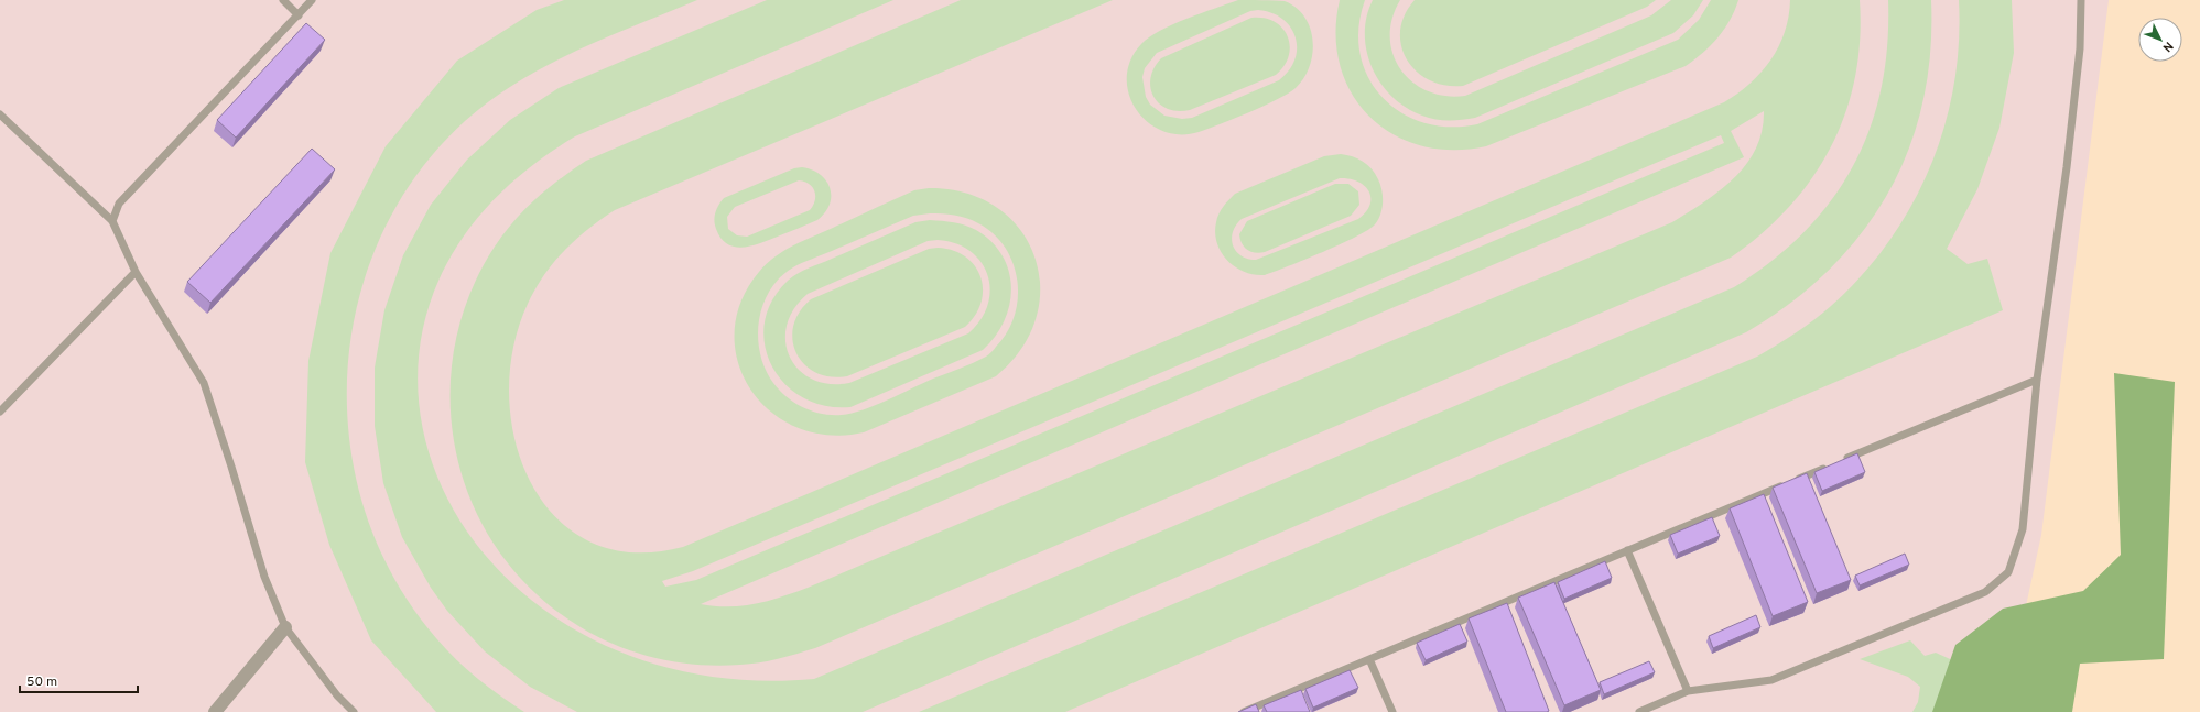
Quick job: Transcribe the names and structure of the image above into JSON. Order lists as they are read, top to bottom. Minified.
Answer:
{"scale_bar":"50 m","north":"bottom right"}
